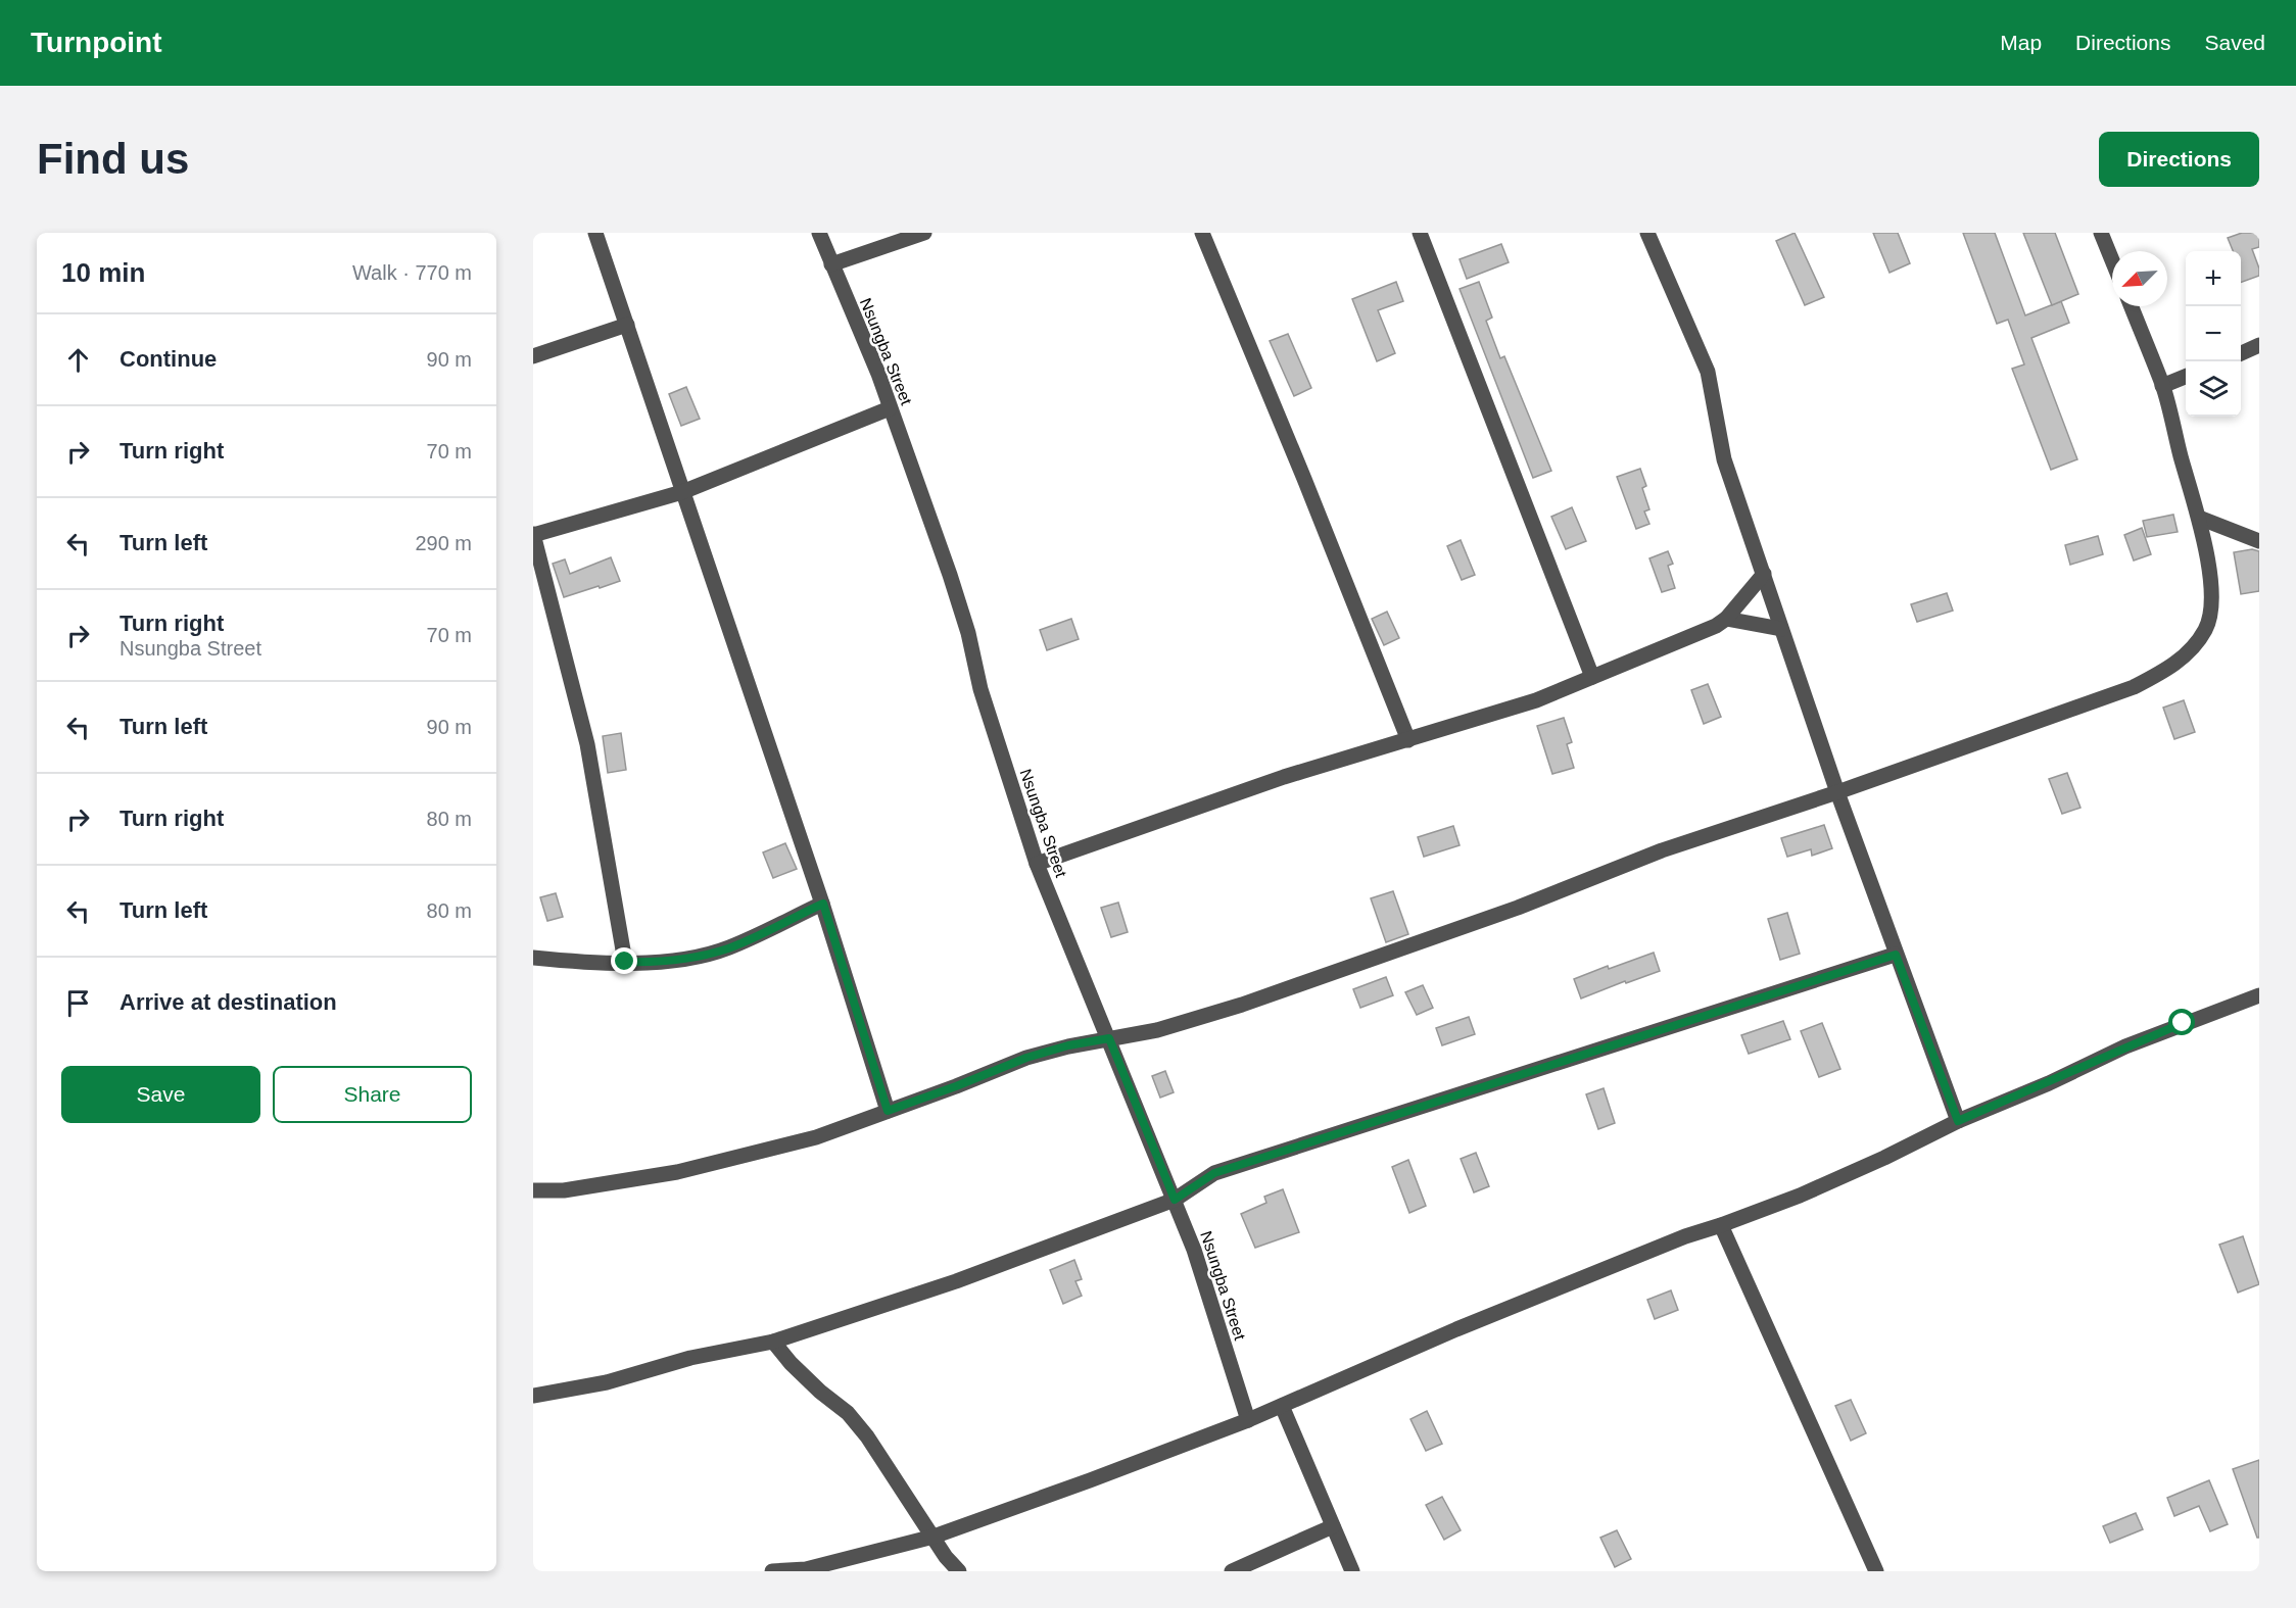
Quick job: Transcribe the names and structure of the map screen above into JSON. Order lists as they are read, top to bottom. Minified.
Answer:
{"streets":{"street":["Nsungba Street"]},"north":"bottom left","page":{"header":"Turnpoint","nav":["Map","Directions","Saved"],"buttons":["Directions",["Save","Share"]],"title":"Find us","heading":["10 min","Walk · 770 m"],"map_buttons":["+","−"],"list":[["Continue","90 m"],["Turn right","70 m"],["Turn left","290 m"],["Turn right","Nsungba Street","70 m"],["Turn left","90 m"],["Turn right","80 m"],["Turn left","80 m"],"Arrive at destination"]}}
